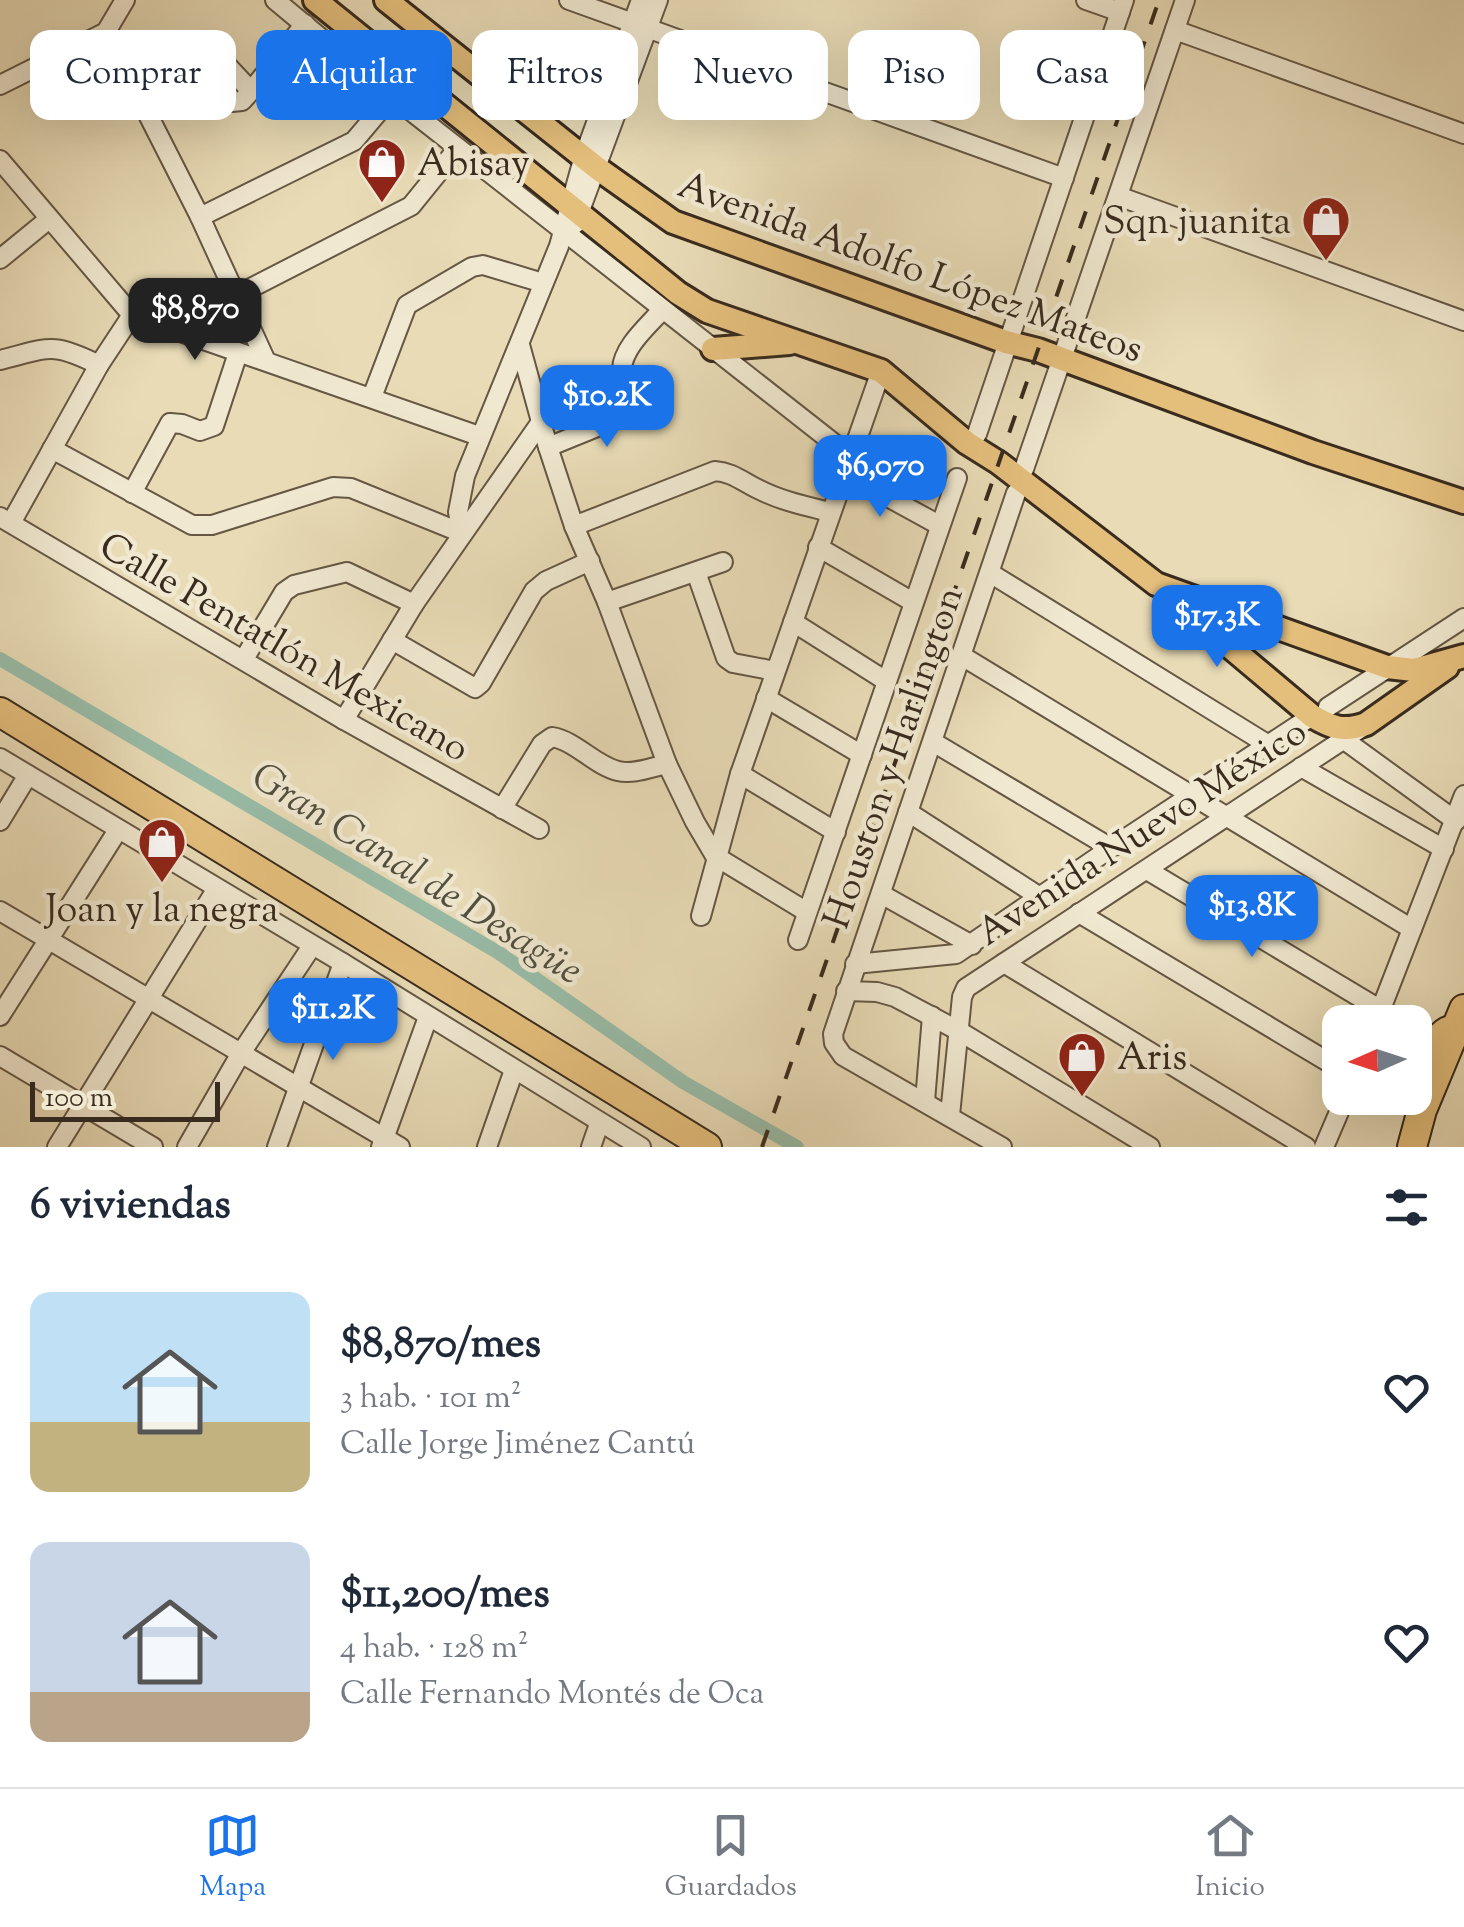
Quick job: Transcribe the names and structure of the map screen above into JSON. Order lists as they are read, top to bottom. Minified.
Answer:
{"streets":{"main road":["Avenida Adolfo López Mateos","Avenida Nuevo México"],"street":["Calle Pentatlón Mexicano","Houston y Harlington"]},"water":["Gran Canal de Desagüe"],"places":{"shop":["Abisay","Sqn juanita","Joan y la negra","Aris"]},"scale_bar":"100 m","north":"left","page":{"chip":["Comprar","Alquilar","Filtros","Nuevo","Piso","Casa"],"price":["$8,870","$10.2K","$6,070","$17.3K","$13.8K","$11.2K"],"scale":"100 m","heading":"6 viviendas","list":[{"name":"$8,870/mes","note":"3 hab. · 101 m² · Calle Jorge Jiménez Cantú"},{"name":"$11,200/mes","note":"4 hab. · 128 m² · Calle Fernando Montés de Oca"}],"tabs":["Mapa","Guardados","Inicio"]}}
